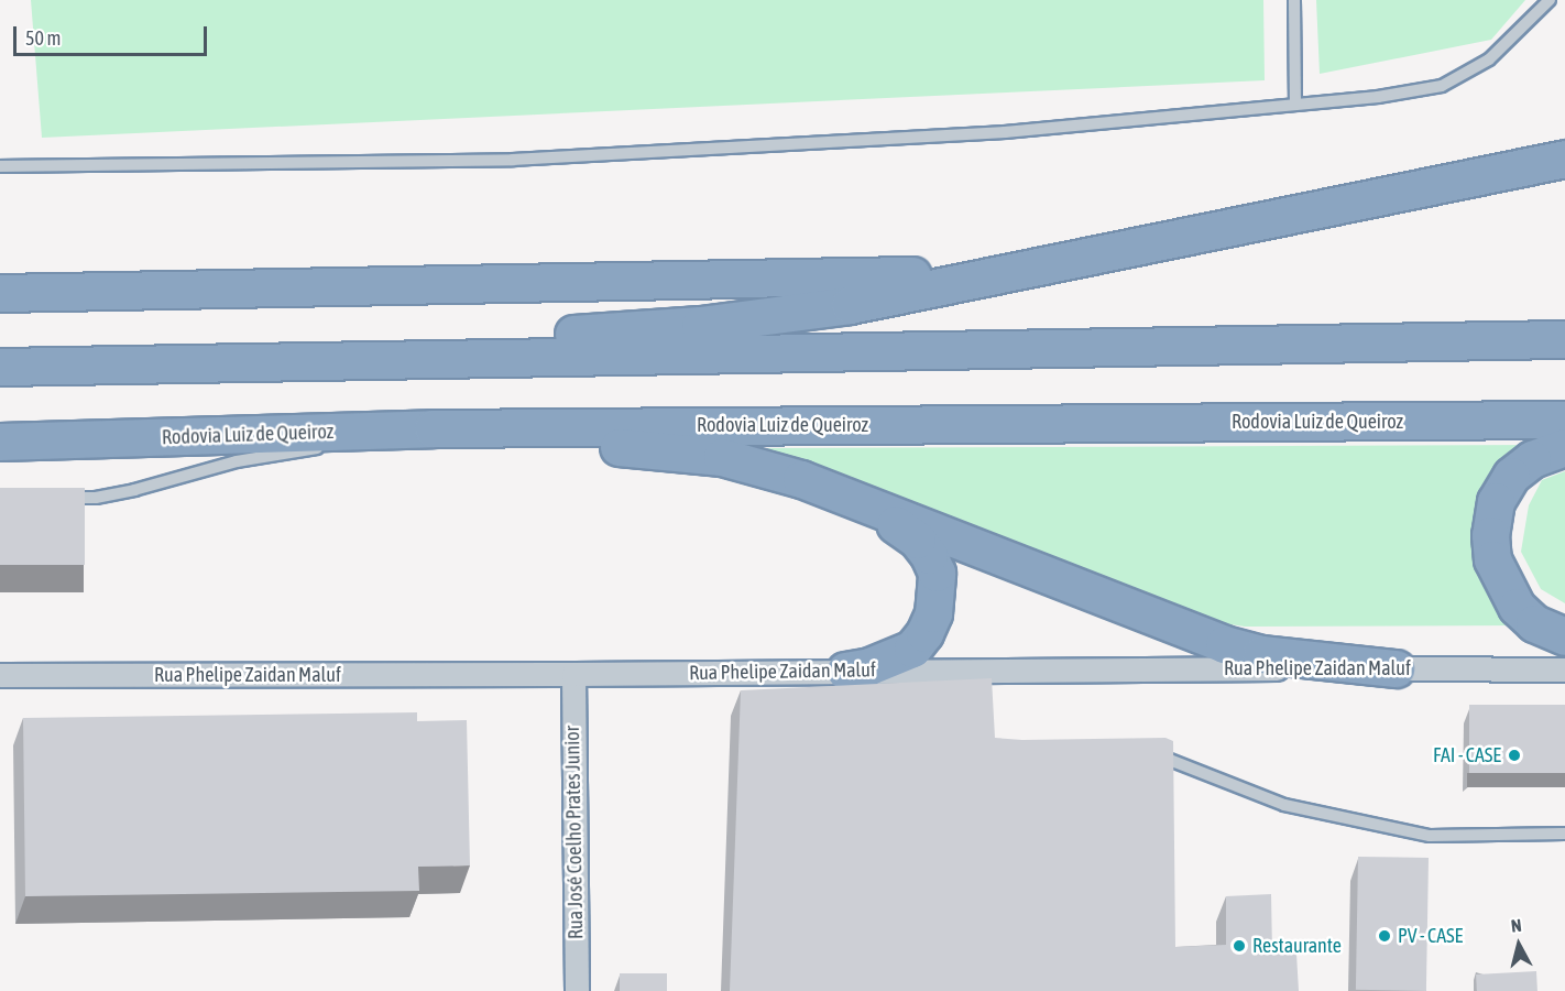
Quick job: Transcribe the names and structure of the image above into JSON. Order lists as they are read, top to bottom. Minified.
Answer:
{"streets":{"highway":["Rodovia Luiz de Queiroz"],"street":["Rua Phelipe Zaidan Maluf","Rua José Coelho Prates Junior"]},"crossings":[["Rua Phelipe Zaidan Maluf","Rua José Coelho Prates Junior"]],"places":["FAI - CASE","PV - CASE","Restaurante"],"scale_bar":"50 m","north":"top"}
